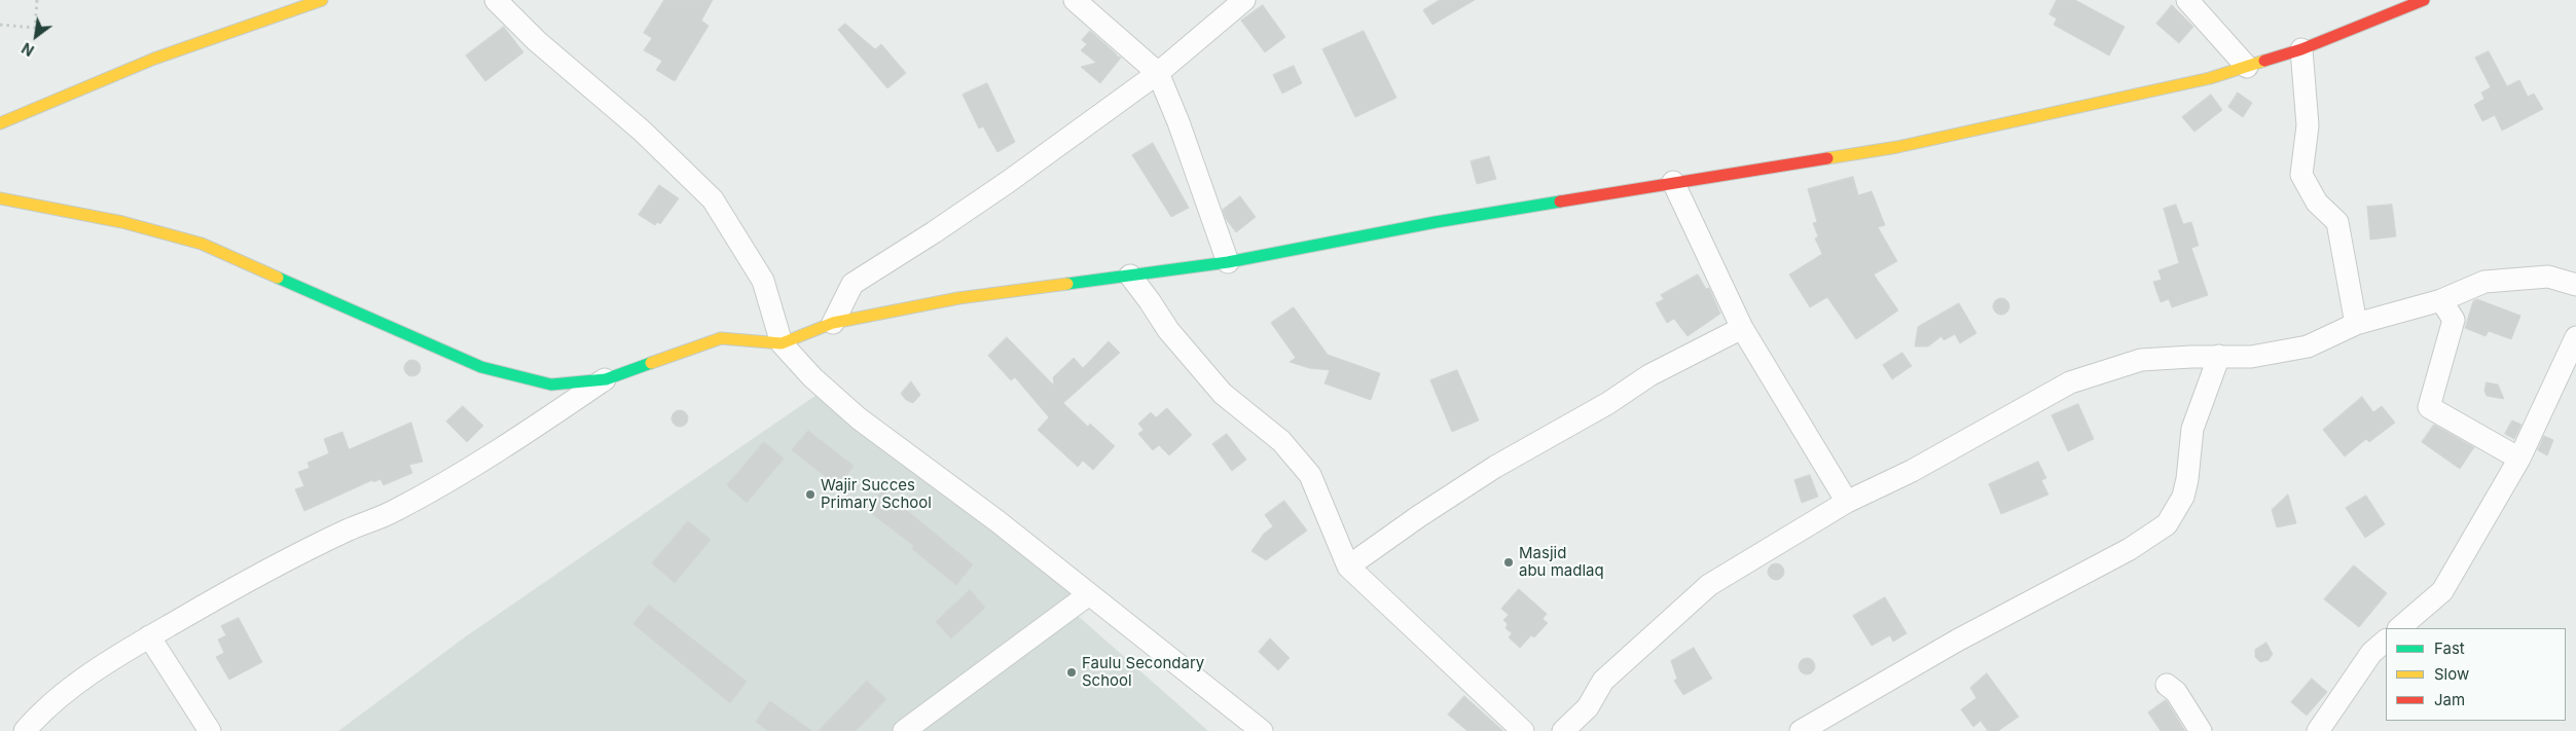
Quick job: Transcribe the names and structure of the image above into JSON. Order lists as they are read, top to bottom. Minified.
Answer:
{"places":["Wajir Succes Primary School","Masjid abu madlaq","Faulu Secondary School"],"legend":["Fast","Slow","Jam"],"north":"bottom left"}
